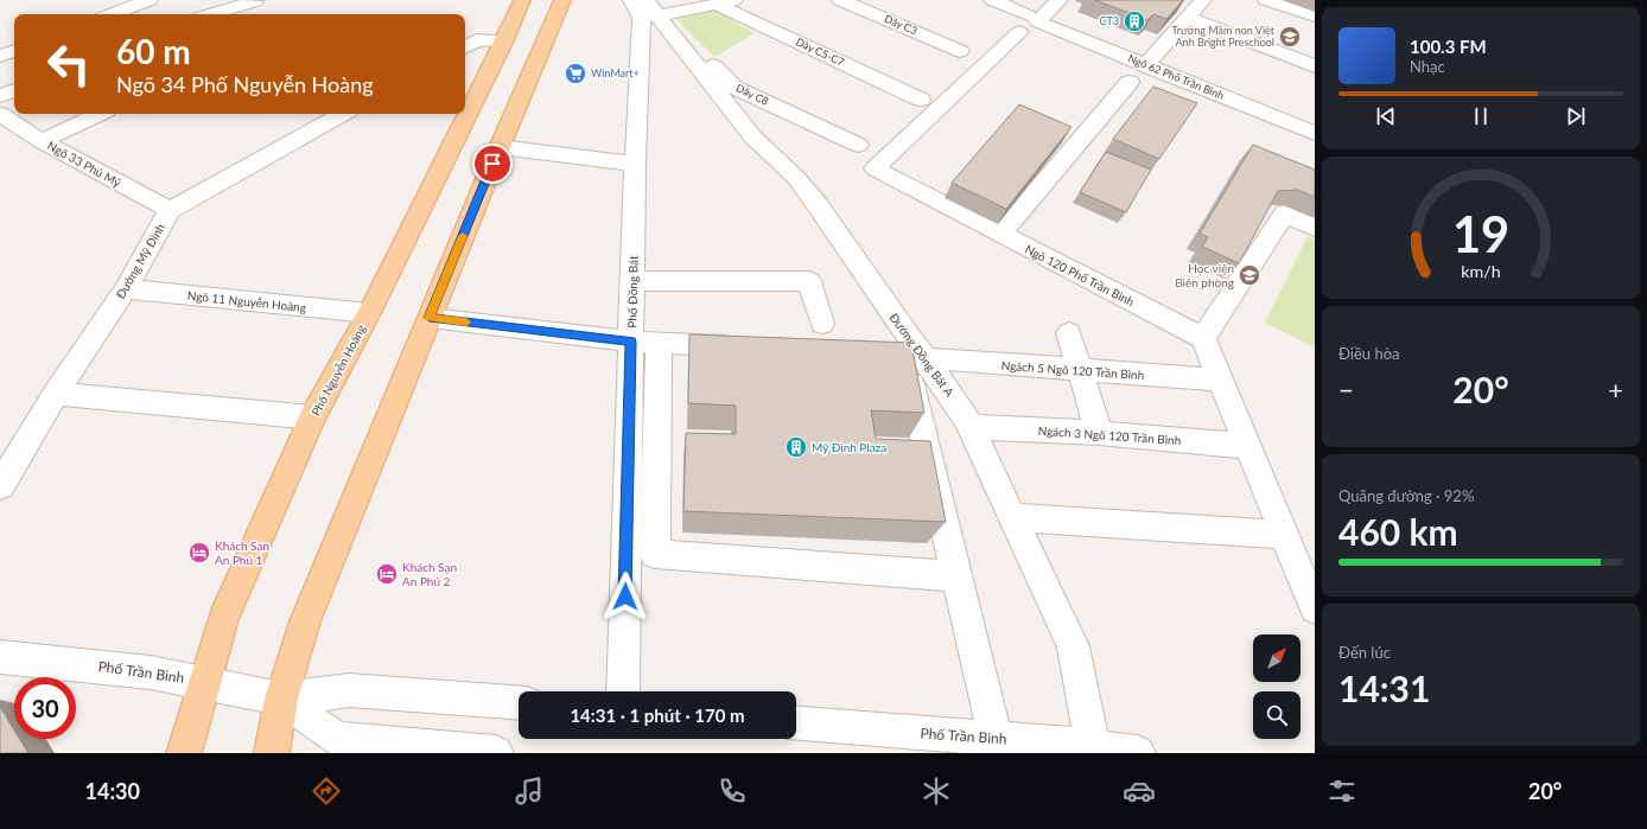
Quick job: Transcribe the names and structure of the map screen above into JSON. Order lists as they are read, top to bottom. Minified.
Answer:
{"streets":{"main road":["Phố Nguyễn Hoàng"],"street":["Dãy C3","Dãy C5-C7","Ngõ 62 Phố Trần Bình","Dãy C8","Ngõ 33 Phú Mỹ","Đường Mỹ Đình","Ngõ 120 Phố Trần Bình","Phố Đồng Bát","Ngõ 11 Nguyễn Hoàng","Đường Đồng Bát A","Ngách 5 Ngõ 120 Trần Bình","Ngách 3 Ngõ 120 Trần Bình","Phố Trần Bình"]},"crossings":[["Ngõ 62 Phố Trần Bình","Ngõ 120 Phố Trần Bình"],["Dãy C8","Phố Đồng Bát"],["Dãy C8","Đường Đồng Bát A"],["Ngõ 33 Phú Mỹ","Đường Mỹ Đình"],["Đường Mỹ Đình","Ngõ 11 Nguyễn Hoàng"],["Phố Đồng Bát","Đường Đồng Bát A"],["Ngõ 11 Nguyễn Hoàng","Phố Nguyễn Hoàng"],["Đường Đồng Bát A","Ngách 5 Ngõ 120 Trần Bình"],["Đường Đồng Bát A","Ngách 3 Ngõ 120 Trần Bình"],["Đường Đồng Bát A","Phố Trần Bình"],["Phố Nguyễn Hoàng","Phố Trần Bình"]],"places":{"building":["CT3","Mỹ Đình Plaza"],"school or university":["Trường Mầm non Việt Anh Bright Preschool","Học viện Biên phòng"],"supermarket":["WinMart+"],"hotel":["Khách Sạn An Phú 1","Khách Sạn An Phú 2"]},"north":"top right","page":{"turn":["60 m","Ngõ 34 Phố Nguyễn Hoàng"],"song":["100.3 FM","Nhạc"],"tile":["Điều hòa",["Quãng đường · 92%","460 km"],["Đến lúc","14:31"]],"heat":["−","20°","+"],"limit":"30","trip":"14:31 · 1 phút · 170 m","tabs":["14:30","20°"],"gauge":["19","km/h"]}}
